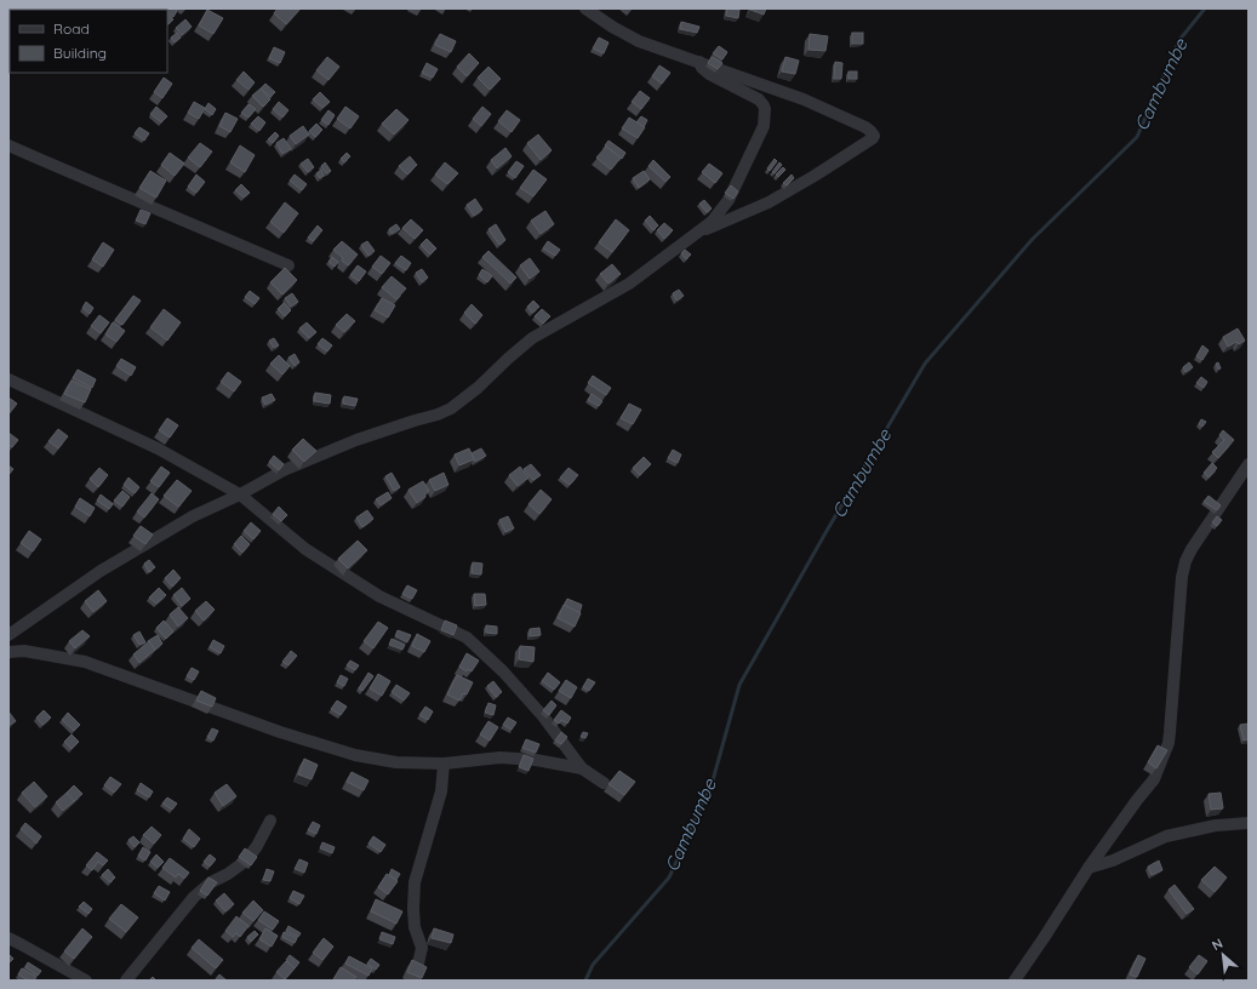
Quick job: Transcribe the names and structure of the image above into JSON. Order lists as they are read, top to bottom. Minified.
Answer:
{"water":["Cambumbe"],"legend":["Road","Building"],"north":"top left"}
